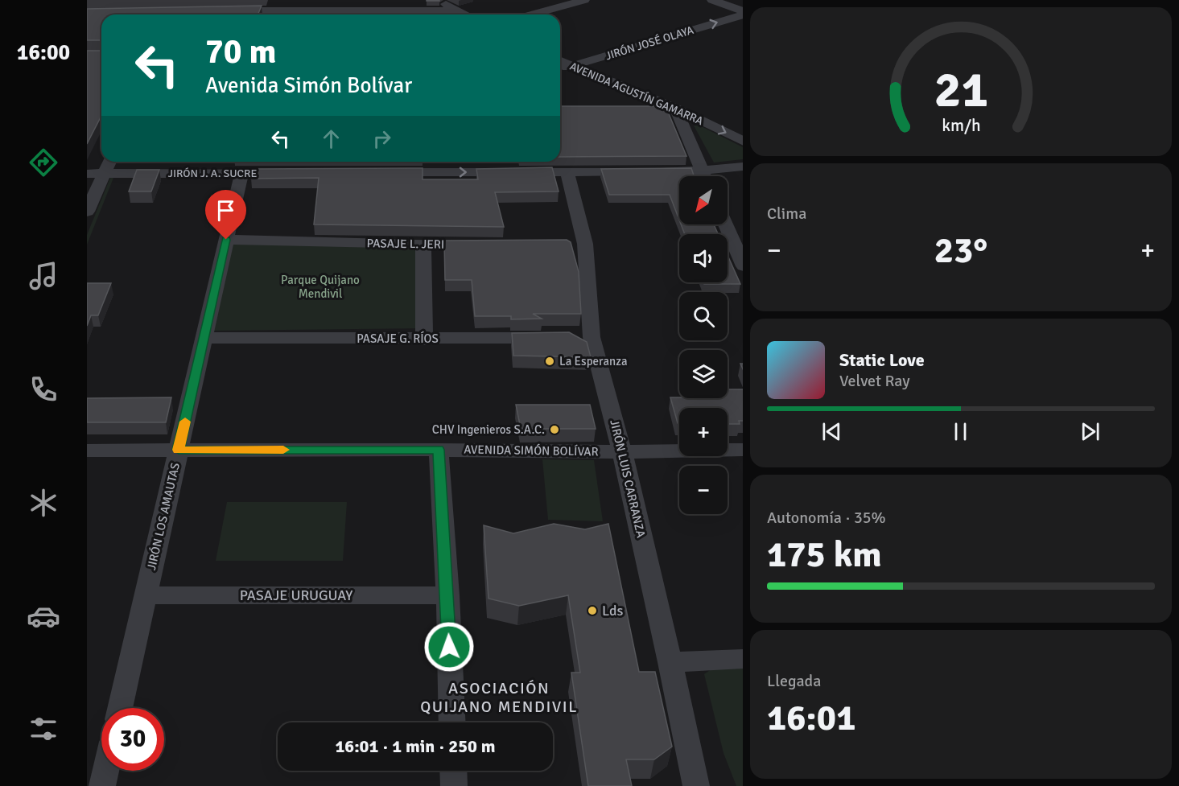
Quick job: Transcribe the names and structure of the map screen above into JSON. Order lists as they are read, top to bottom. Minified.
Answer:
{"streets":{"street":["JIRÓN JOSÉ OLAYA","AVENIDA AGUSTÍN GAMARRA","JIRÓN J. A. SUCRE","PASAJE L. JERI","PASAJE G. RÍOS","AVENIDA SIMÓN BOLÍVAR","JIRÓN LUIS CARRANZA","JIRÓN LOS AMAUTAS","PASAJE URUGUAY"]},"crossings":[["JIRÓN JOSÉ OLAYA","AVENIDA AGUSTÍN GAMARRA"],["JIRÓN J. A. SUCRE","JIRÓN LOS AMAUTAS"],["PASAJE L. JERI","JIRÓN LOS AMAUTAS"],["PASAJE G. RÍOS","JIRÓN LOS AMAUTAS"],["AVENIDA SIMÓN BOLÍVAR","JIRÓN LUIS CARRANZA"],["AVENIDA SIMÓN BOLÍVAR","JIRÓN LOS AMAUTAS"],["JIRÓN LOS AMAUTAS","PASAJE URUGUAY"]],"districts":["ASOCIACIÓN QUIJANO MENDIVIL"],"parks":["Parque Quijano Mendivil"],"places":["La Esperanza","CHV Ingenieros S.A.C.","Lds"],"north":"bottom left","page":{"tabs":"16:00","turn":["70 m","Avenida Simón Bolívar"],"tile":["Clima",["Autonomía · 35%","175 km"],["Llegada","16:01"]],"map_buttons":["+","−"],"heat":["−","23°","+"],"song":["Static Love","Velvet Ray"],"limit":"30","trip":"16:01 · 1 min · 250 m","gauge":["21","km/h"]}}
